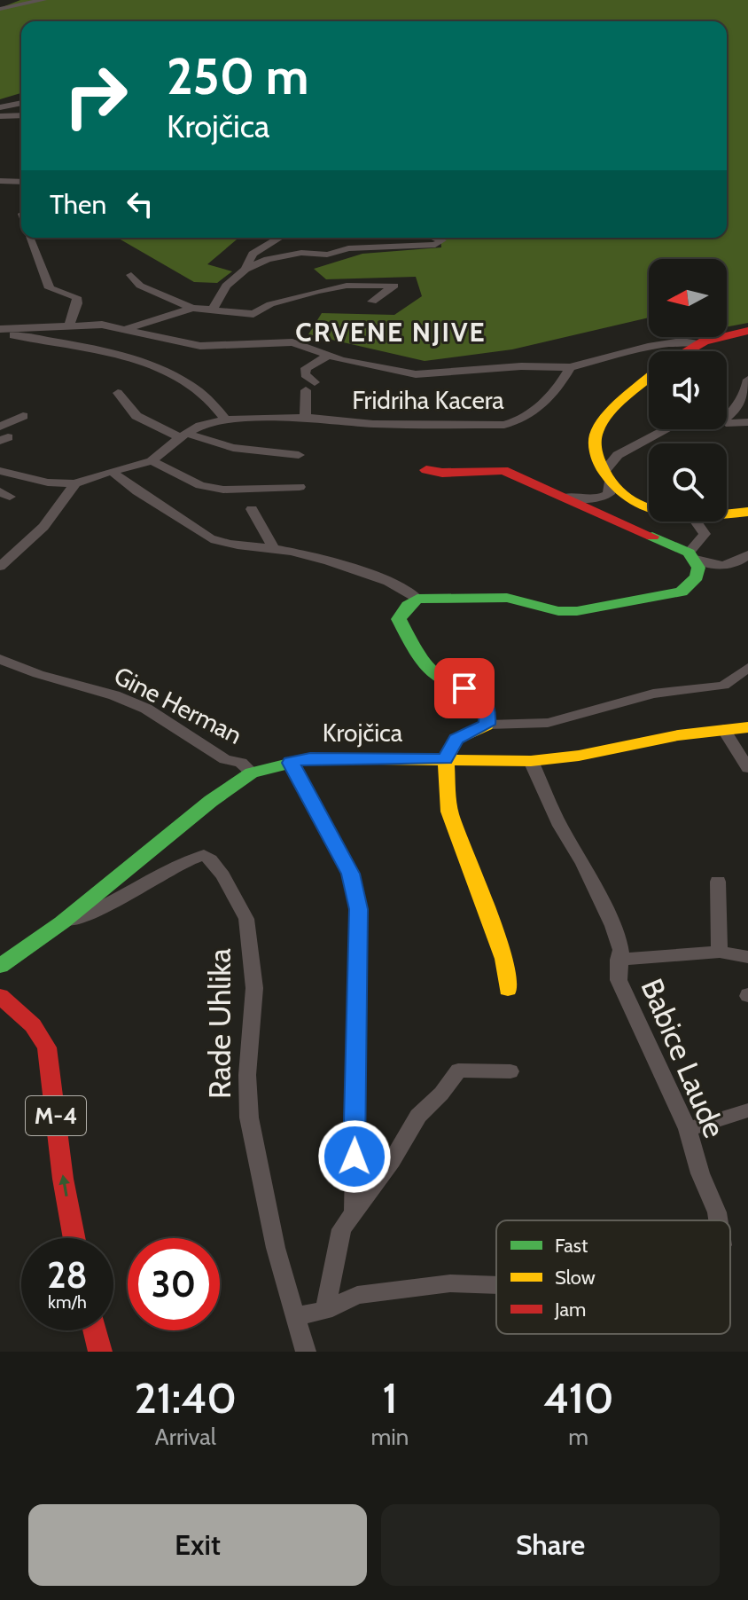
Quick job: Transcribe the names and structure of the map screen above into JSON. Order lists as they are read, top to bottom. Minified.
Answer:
{"streets":{"main road":["Krojčica","M-4"],"street":["Fridriha Kacera","Gine Herman","Rade Uhlika","Babice Laude"]},"crossings":[["Gine Herman","Krojčica"],["Krojčica","Rade Uhlika"],["Krojčica","Babice Laude"]],"districts":["CRVENE NJIVE"],"legend":["Fast","Slow","Jam"],"north":"left","page":{"turn":["250 m","Krojčica"],"then":"Then","speed":"28 km/h","limit":"30","eta":["21:40","Arrival","1","min","410","m"],"buttons":["Exit","Share"]}}
